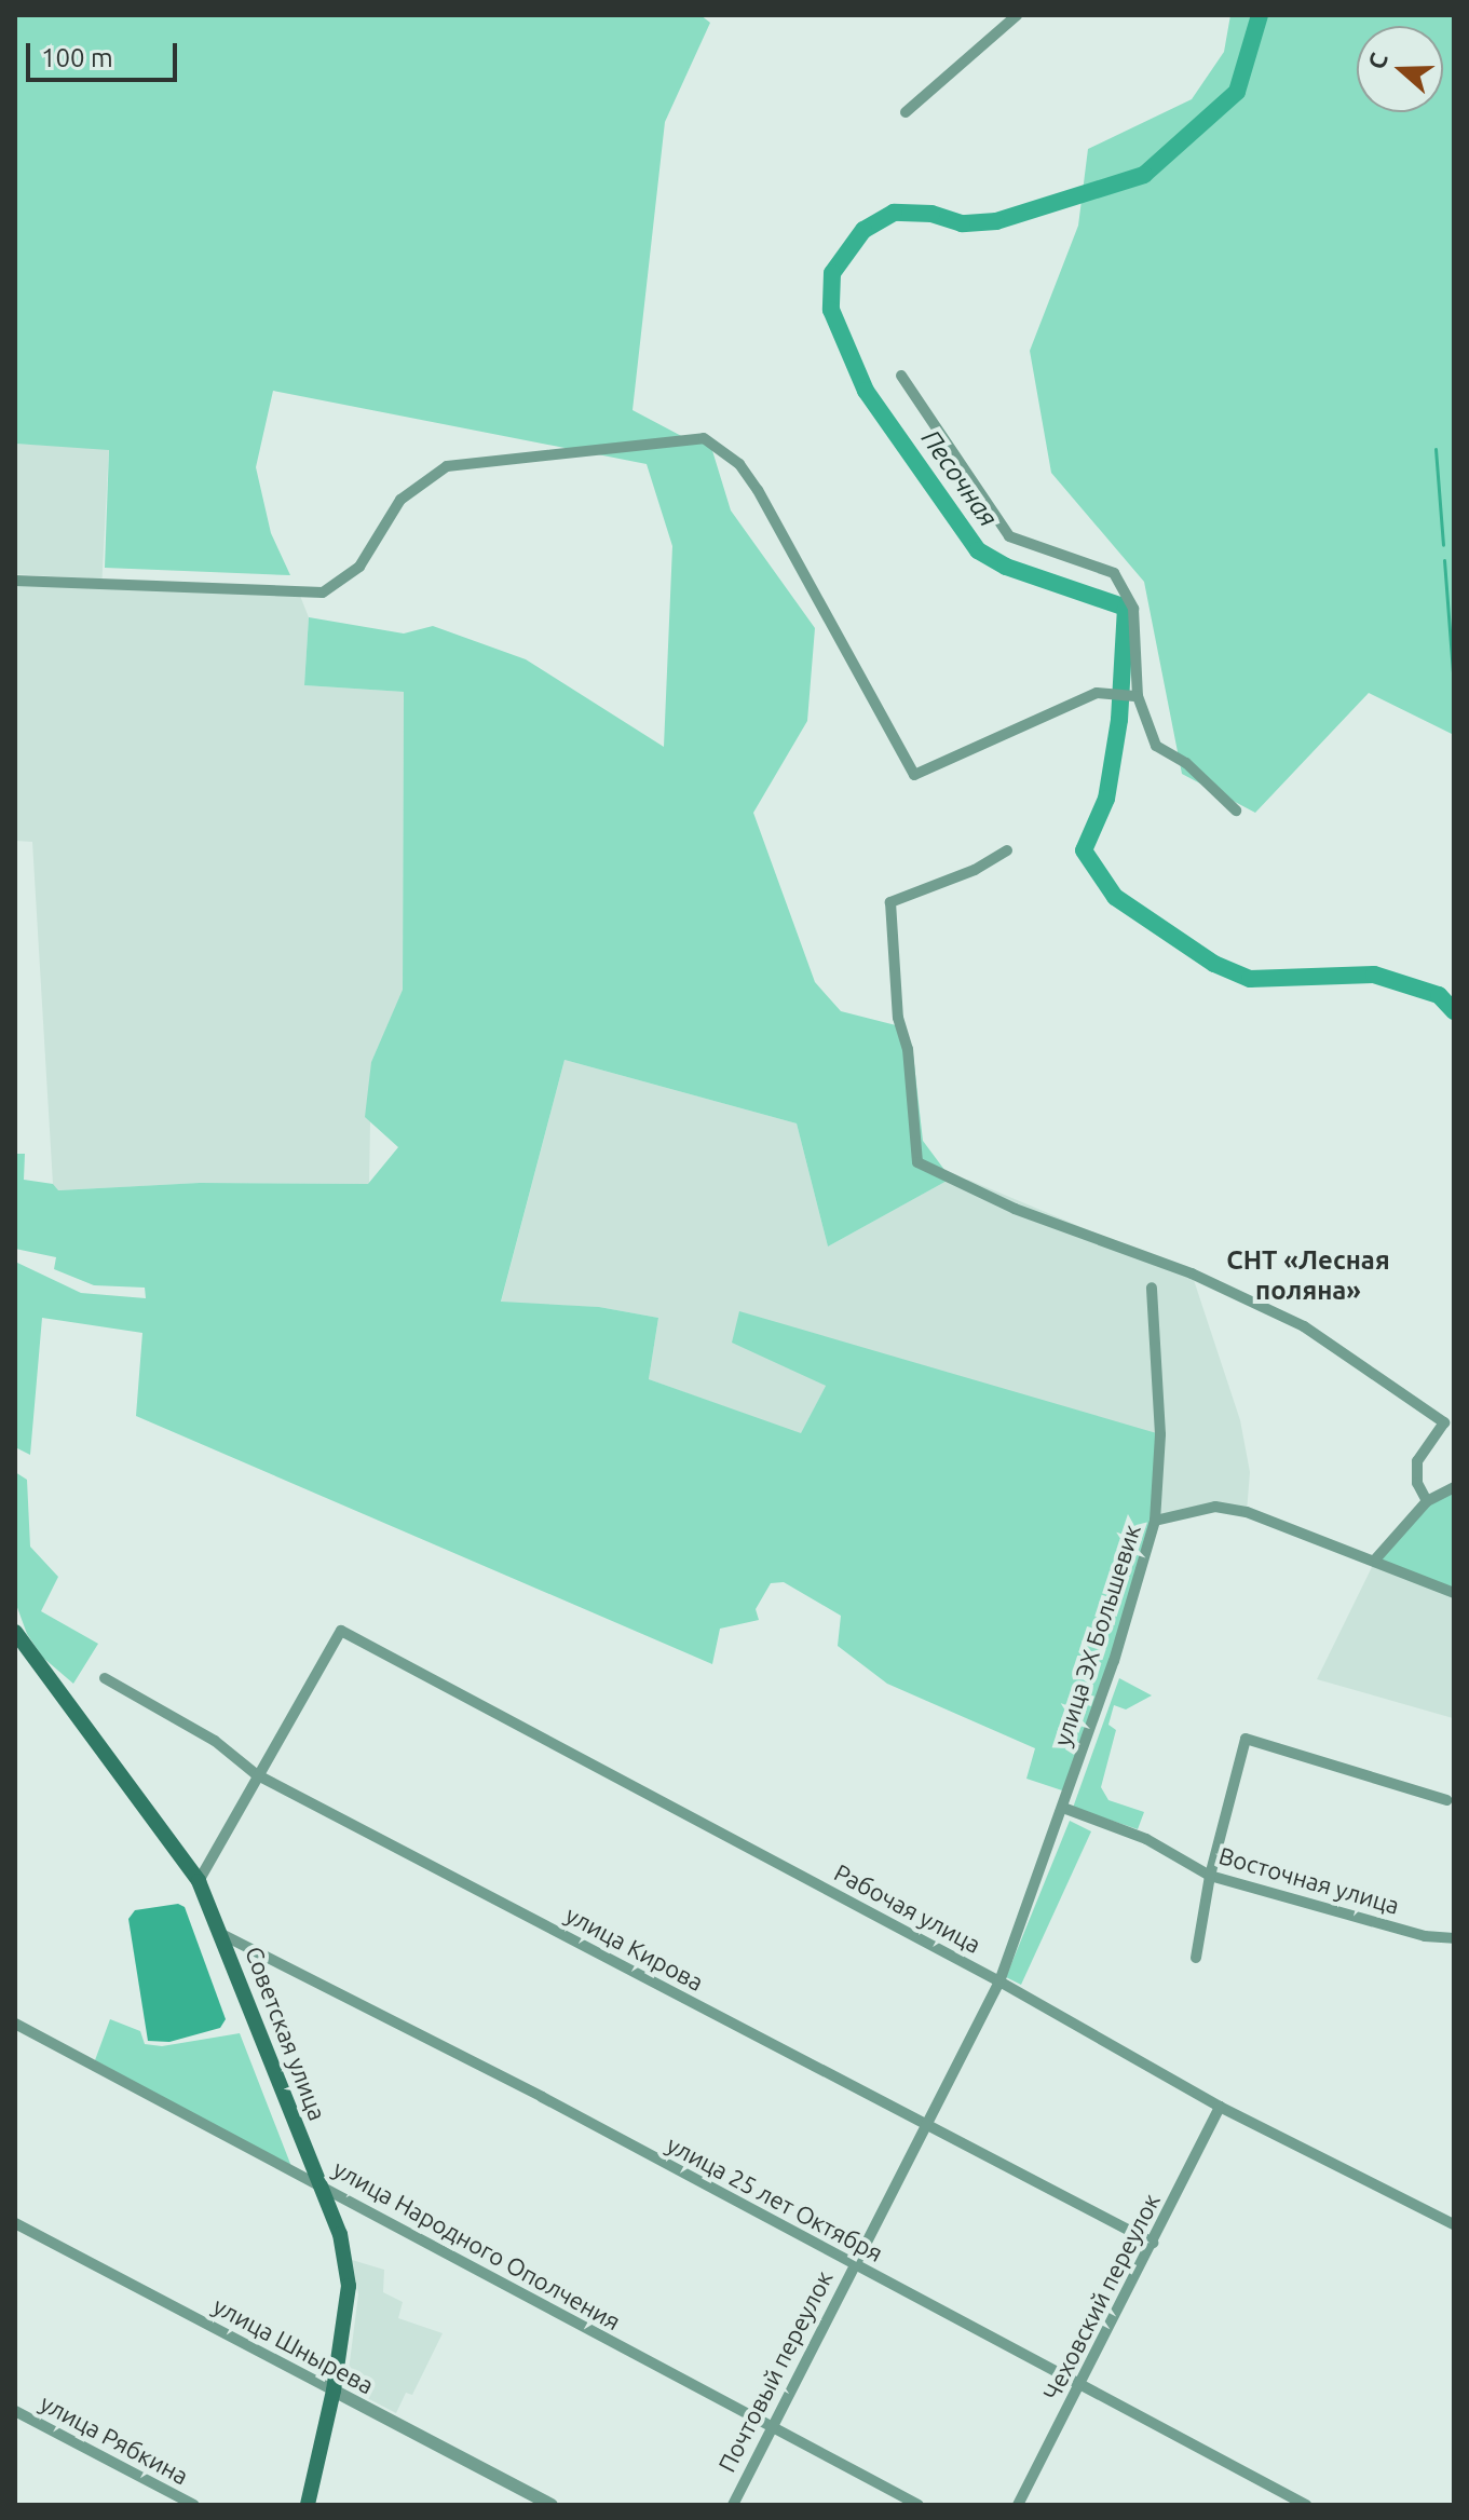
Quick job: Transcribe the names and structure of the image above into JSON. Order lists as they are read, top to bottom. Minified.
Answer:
{"streets":{"main road":["Советская улица"],"street":["улица ЭХ Большевик","Восточная улица","Рабочая улица","улица Кирова","улица 25 лет Октября","улица Народного Ополчения","Чеховский переулок","улица Шнырева","Почтовый переулок","улица Рябкина"]},"crossings":[["улица ЭХ Большевик","Восточная улица"],["улица ЭХ Большевик","Рабочая улица"],["улица ЭХ Большевик","Почтовый переулок"],["Рабочая улица","улица Кирова"],["Рабочая улица","Чеховский переулок"],["Рабочая улица","Почтовый переулок"],["улица Кирова","Чеховский переулок"],["улица Кирова","Почтовый переулок"],["Советская улица","улица 25 лет Октября"],["Советская улица","улица Народного Ополчения"],["Советская улица","улица Шнырева"],["улица 25 лет Октября","Чеховский переулок"],["улица 25 лет Октября","Почтовый переулок"],["улица Народного Ополчения","Почтовый переулок"]],"districts":["СНТ «Лесная поляна»"],"water":["Песочная"],"scale_bar":"100 m","north":"left"}
